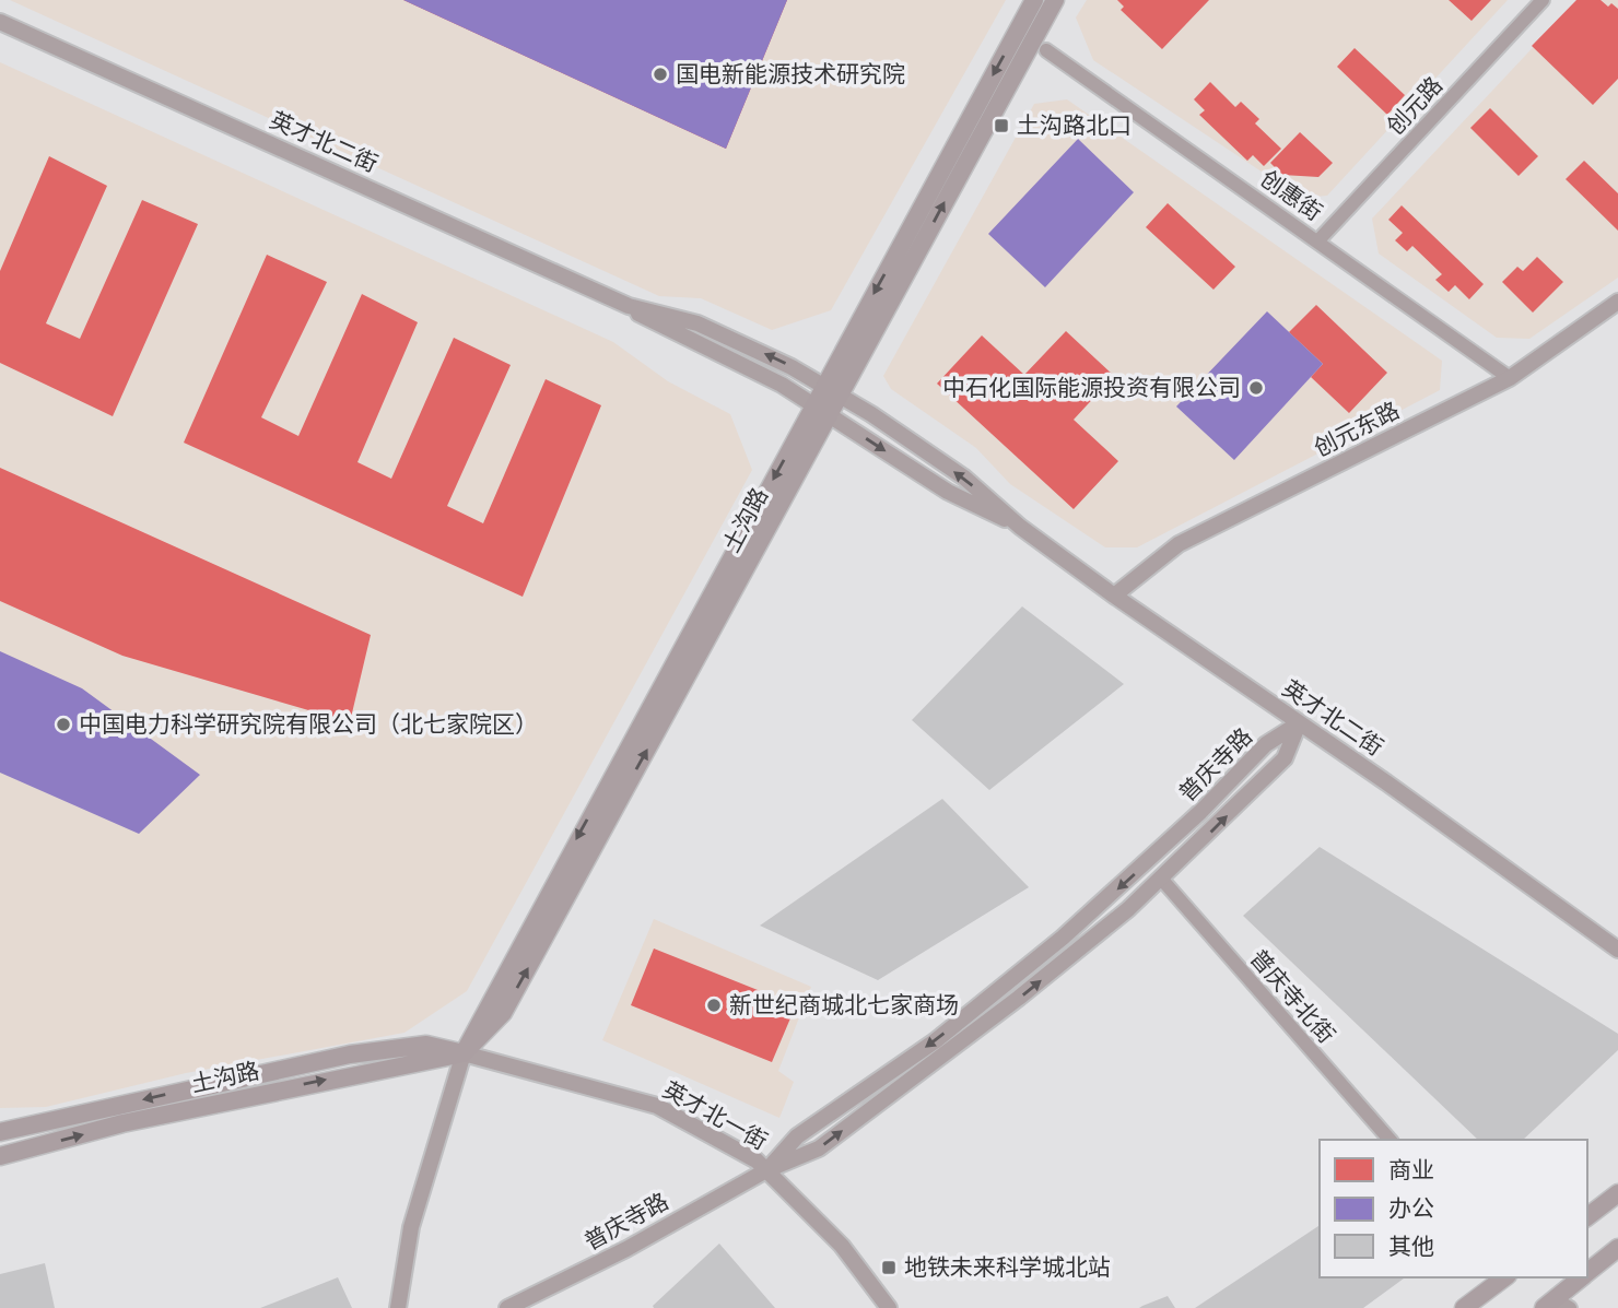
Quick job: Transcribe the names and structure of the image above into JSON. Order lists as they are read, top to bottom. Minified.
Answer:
{"streets":{"main road":["土沟路"],"street":["创元路","英才北二街","创惠街","创元东路","普庆寺路","普庆寺北街","英才北一街"]},"crossings":[["创元路","创惠街"],["英才北二街","创元东路"],["英才北二街","土沟路"],["英才北二街","普庆寺路"],["创惠街","创元东路"],["土沟路","英才北一街"],["普庆寺路","普庆寺北街"],["普庆寺路","英才北一街"]],"places":{"other":["国电新能源技术研究院","中石化国际能源投资有限公司","中国电力科学研究院有限公司（北七家院区）","新世纪商城北七家商场"],"transit":["土沟路北口","地铁未来科学城北站"]},"legend":["商业","办公","其他"]}
